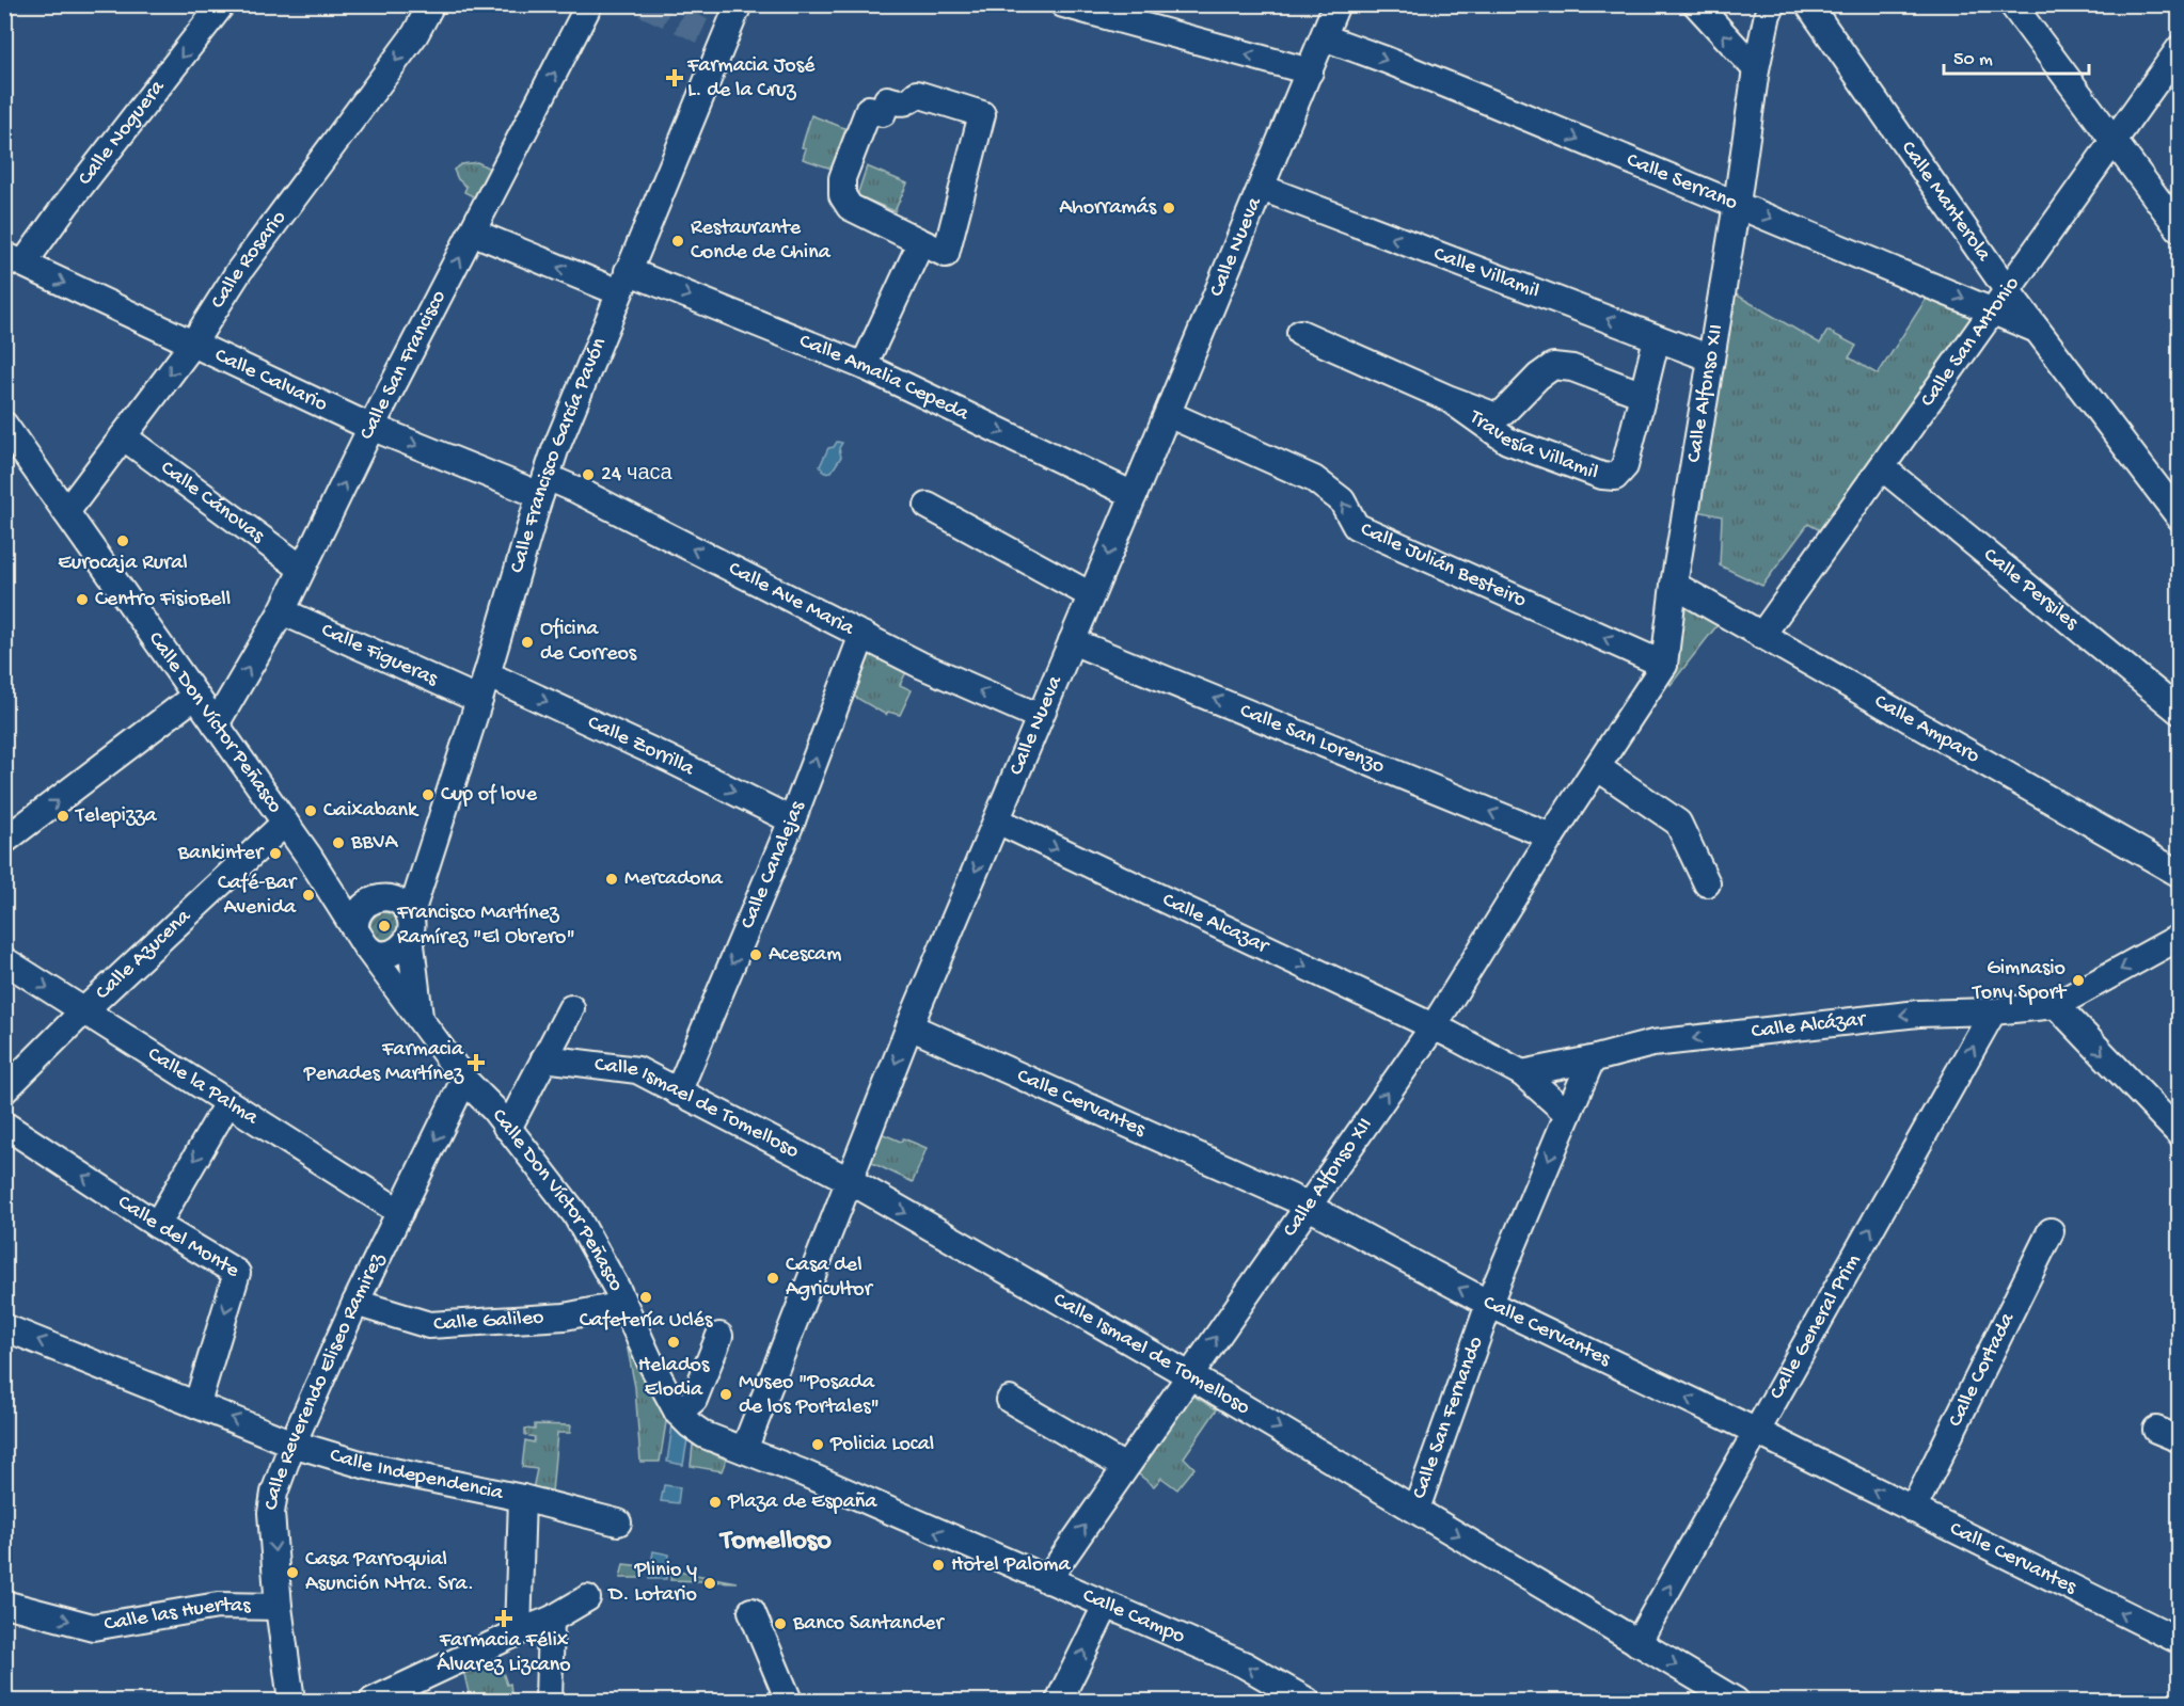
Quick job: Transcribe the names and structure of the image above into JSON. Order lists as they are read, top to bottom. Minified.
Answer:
{"streets":{"street":["Calle Noguera","Calle Serrano","Calle Manterola","Calle Nueva","Calle Rosario","Calle Villamil","Calle San Antonio","Calle San Francisco","Calle Amalia Cepeda","Calle Calvario","Calle Alfonso XII","Travesía Villamil","Calle Francisco García Pavón","Calle Cánovas","Calle Julián Besteiro","Calle Persiles","Calle Ave Maria","Calle Figueras","Calle Don Víctor Peñasco","Calle Amparo","Calle San Lorenzo","Calle Zorrilla","Calle Canalejas","Calle Alcazar","Calle Azucena","Calle Alcázar","Calle la Palma","Calle Cervantes","Calle Ismael de Tomelloso","Calle del Monte","Calle Galileo","Calle General Prim","Calle Cortada","Calle Reverendo Eliseo Ramirez","Calle San Fernando","Calle Independencia","Calle las Huertas","Calle Campo"]},"crossings":[["Calle Noguera","Calle Calvario"],["Calle Serrano","Calle Manterola"],["Calle Serrano","Calle Nueva"],["Calle Serrano","Calle San Antonio"],["Calle Serrano","Calle Alfonso XII"],["Calle Manterola","Calle San Antonio"],["Calle Nueva","Calle Villamil"],["Calle Nueva","Calle Amalia Cepeda"],["Calle Nueva","Calle Julián Besteiro"],["Calle Nueva","Calle Ave Maria"],["Calle Nueva","Calle Don Víctor Peñasco"],["Calle Nueva","Calle San Lorenzo"],["Calle Nueva","Calle Alcazar"],["Calle Nueva","Calle Cervantes"],["Calle Nueva","Calle Ismael de Tomelloso"],["Calle Nueva","Calle Campo"],["Calle Rosario","Calle Calvario"],["Calle Rosario","Calle Cánovas"],["Calle Rosario","Calle Don Víctor Peñasco"],["Calle Villamil","Calle Alfonso XII"],["Calle Villamil","Travesía Villamil"],["Calle San Antonio","Calle Persiles"],["Calle San Antonio","Calle Amparo"],["Calle San Francisco","Calle Amalia Cepeda"],["Calle San Francisco","Calle Calvario"],["Calle San Francisco","Calle Cánovas"],["Calle San Francisco","Calle Figueras"],["Calle San Francisco","Calle Don Víctor Peñasco"],["Calle Amalia Cepeda","Calle Francisco García Pavón"],["Calle Calvario","Calle Francisco García Pavón"],["Calle Calvario","Calle Ave Maria"],["Calle Alfonso XII","Calle Julián Besteiro"],["Calle Alfonso XII","Calle Amparo"],["Calle Alfonso XII","Calle San Lorenzo"],["Calle Alfonso XII","Calle Alcazar"],["Calle Alfonso XII","Calle Cervantes"],["Calle Alfonso XII","Calle Ismael de Tomelloso"],["Calle Alfonso XII","Calle Campo"],["Calle Francisco García Pavón","Calle Ave Maria"],["Calle Francisco García Pavón","Calle Figueras"],["Calle Francisco García Pavón","Calle Zorrilla"],["Calle Ave Maria","Calle Canalejas"],["Calle Don Víctor Peñasco","Calle Azucena"],["Calle Don Víctor Peñasco","Calle Galileo"],["Calle Don Víctor Peñasco","Calle Reverendo Eliseo Ramirez"],["Calle Don Víctor Peñasco","Calle Campo"],["Calle Zorrilla","Calle Canalejas"],["Calle Canalejas","Calle Ismael de Tomelloso"],["Calle Azucena","Calle la Palma"],["Calle Alcázar","Calle General Prim"],["Calle Alcázar","Calle San Fernando"],["Calle la Palma","Calle Reverendo Eliseo Ramirez"],["Calle Cervantes","Calle General Prim"],["Calle Cervantes","Calle Cortada"],["Calle Cervantes","Calle San Fernando"],["Calle Ismael de Tomelloso","Calle General Prim"],["Calle Ismael de Tomelloso","Calle San Fernando"],["Calle del Monte","Calle Independencia"],["Calle Galileo","Calle Reverendo Eliseo Ramirez"],["Calle Reverendo Eliseo Ramirez","Calle Independencia"],["Calle Reverendo Eliseo Ramirez","Calle las Huertas"]],"one_way":["Calle Noguera","Calle Serrano","Calle Rosario","Calle Villamil","Calle San Francisco","Calle Calvario","Calle Julián Besteiro","Calle San Lorenzo","Calle Zorrilla","Calle Alcazar","Calle Alcázar","Calle Cervantes","Calle Ismael de Tomelloso","Calle General Prim","Calle Reverendo Eliseo Ramirez","Calle San Fernando","Calle Independencia","Calle las Huertas","Calle Campo"],"districts":["Tomelloso"],"places":{"health":["Farmacia José L. de la Cruz","Farmacia Penades Martínez","Farmacia Félix Álvarez Lizcano"],"other":["Ahorramás","Restaurante Conde de China","24 часа","Eurocaja Rural","Centro FisioBell","Oficina de Correos","Cup of love","Caixabank","Telepizza","BBVA","Bankinter","Mercadona","Café-Bar Avenida","Francisco Martínez Ramírez \"El Obrero\"","Acescam","Gimnasio Tony Sport","Casa del Agricultor","Cafetería Uclés","Helados Elodia","Museo \"Posada de los Portales\"","Policia Local","Plaza de España","Hotel Paloma","Casa Parroquial Asunción Ntra. Sra.","Plinio y D. Lotario","Banco Santander"]},"scale_bar":"50 m"}
